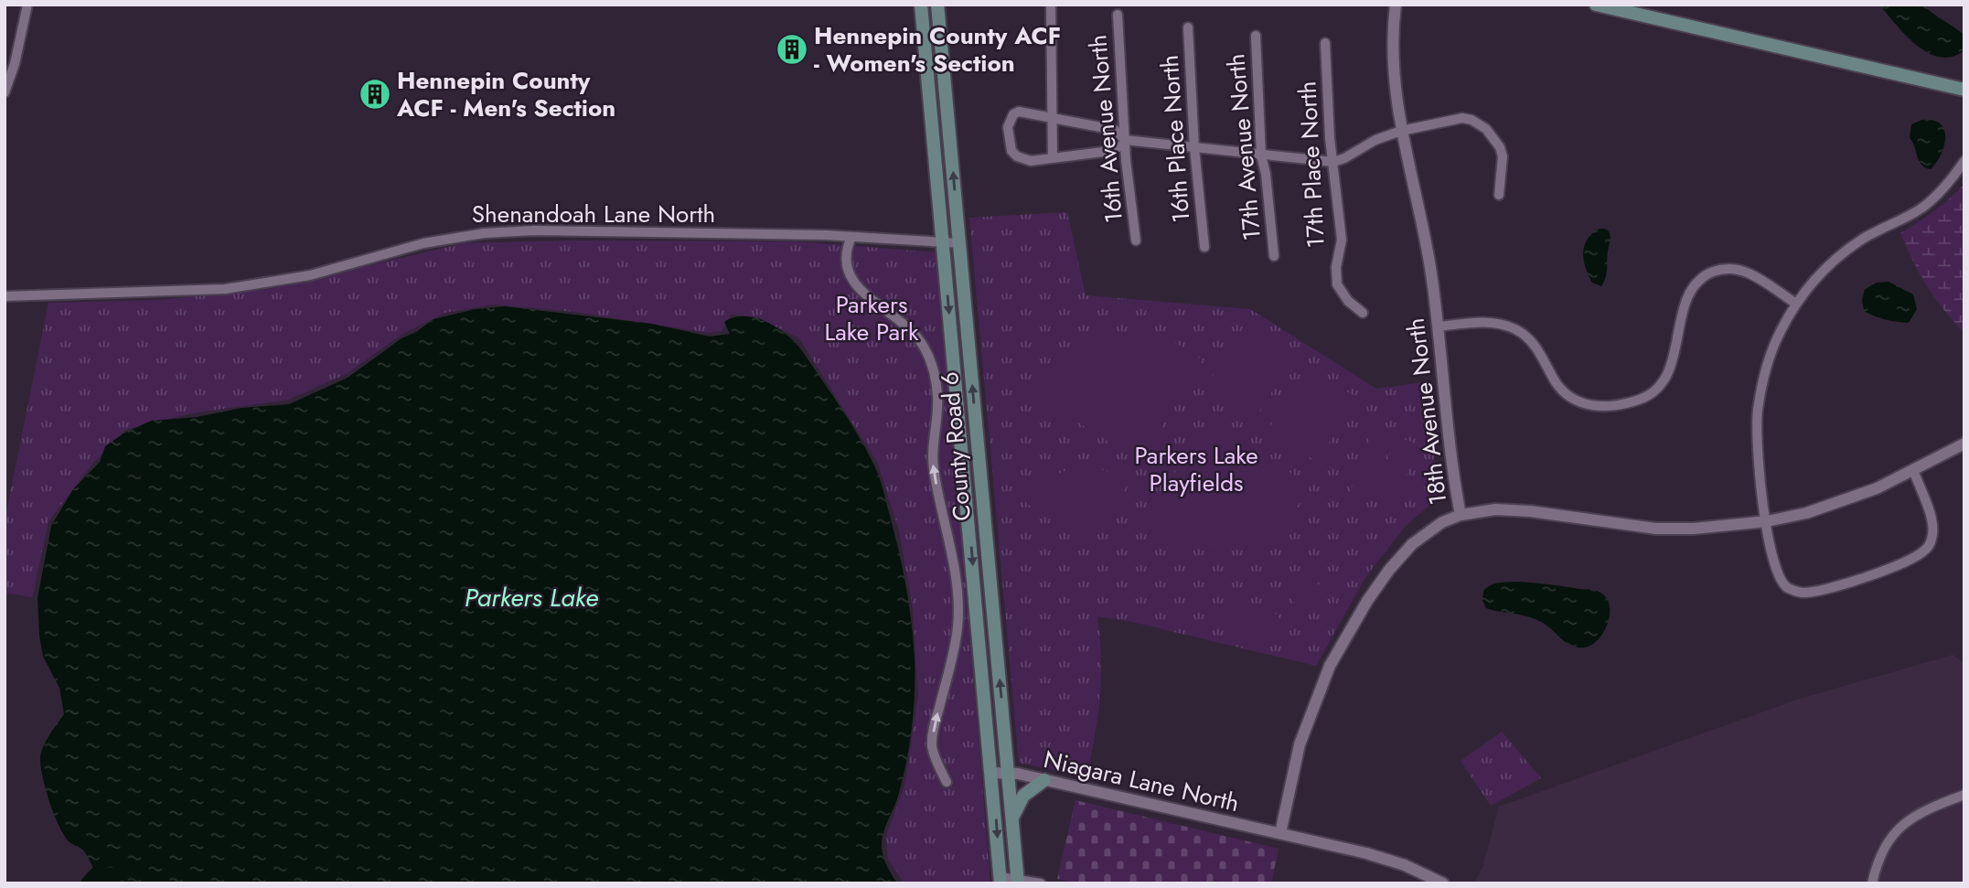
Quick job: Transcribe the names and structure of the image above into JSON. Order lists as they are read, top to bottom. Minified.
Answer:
{"streets":{"main road":["County Road 6"],"street":["16th Avenue North","16th Place North","17th Avenue North","17th Place North","Shenandoah Lane North","18th Avenue North","Niagara Lane North"]},"crossings":[["Shenandoah Lane North","County Road 6"],["18th Avenue North","Niagara Lane North"],["County Road 6","Niagara Lane North"]],"water":["Parkers Lake"],"parks":["Parkers Lake Park","Parkers Lake Playfields"],"places":{"building":["Hennepin County ACF - Women's Section","Hennepin County ACF - Men's Section"]}}
